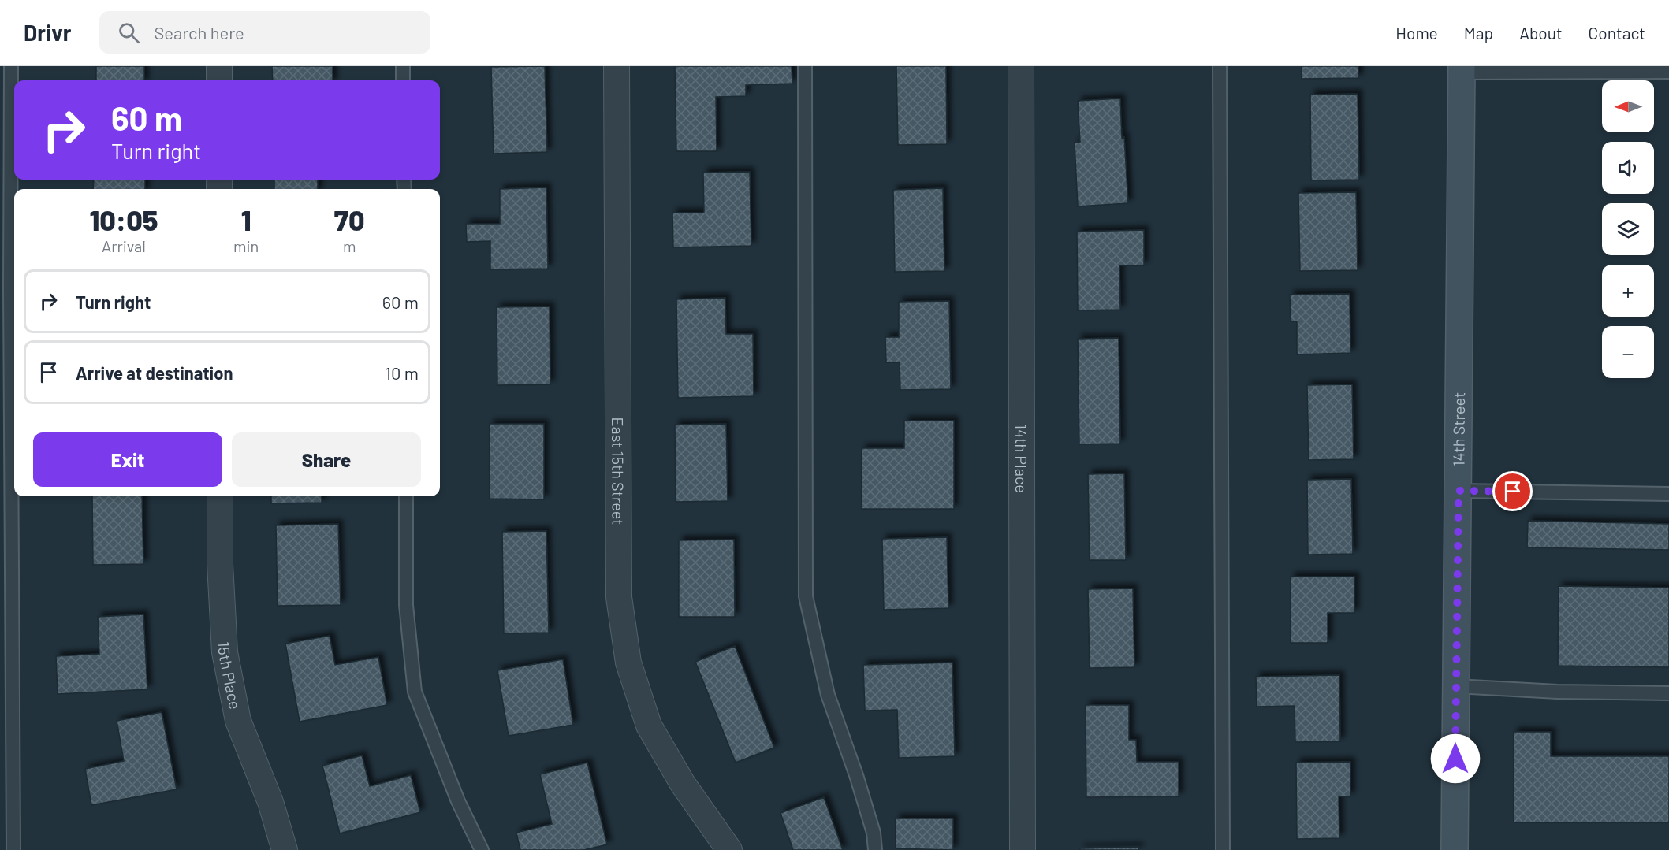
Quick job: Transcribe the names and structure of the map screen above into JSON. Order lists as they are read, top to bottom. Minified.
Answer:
{"streets":{"main road":["14th Street"],"street":["14th Place","East 15th Street","15th Place"]},"north":"left","page":{"header":"Drivr","search":"Search here","nav":["Home","Map","About","Contact"],"map_buttons":["+","−"],"turn":["60 m","Turn right"],"eta":["10:05","Arrival","1","min","70","m"],"list":[{"name":"Turn right","value":"60 m"},{"name":"Arrive at destination","value":"10 m"}],"buttons":["Exit","Share"]}}
